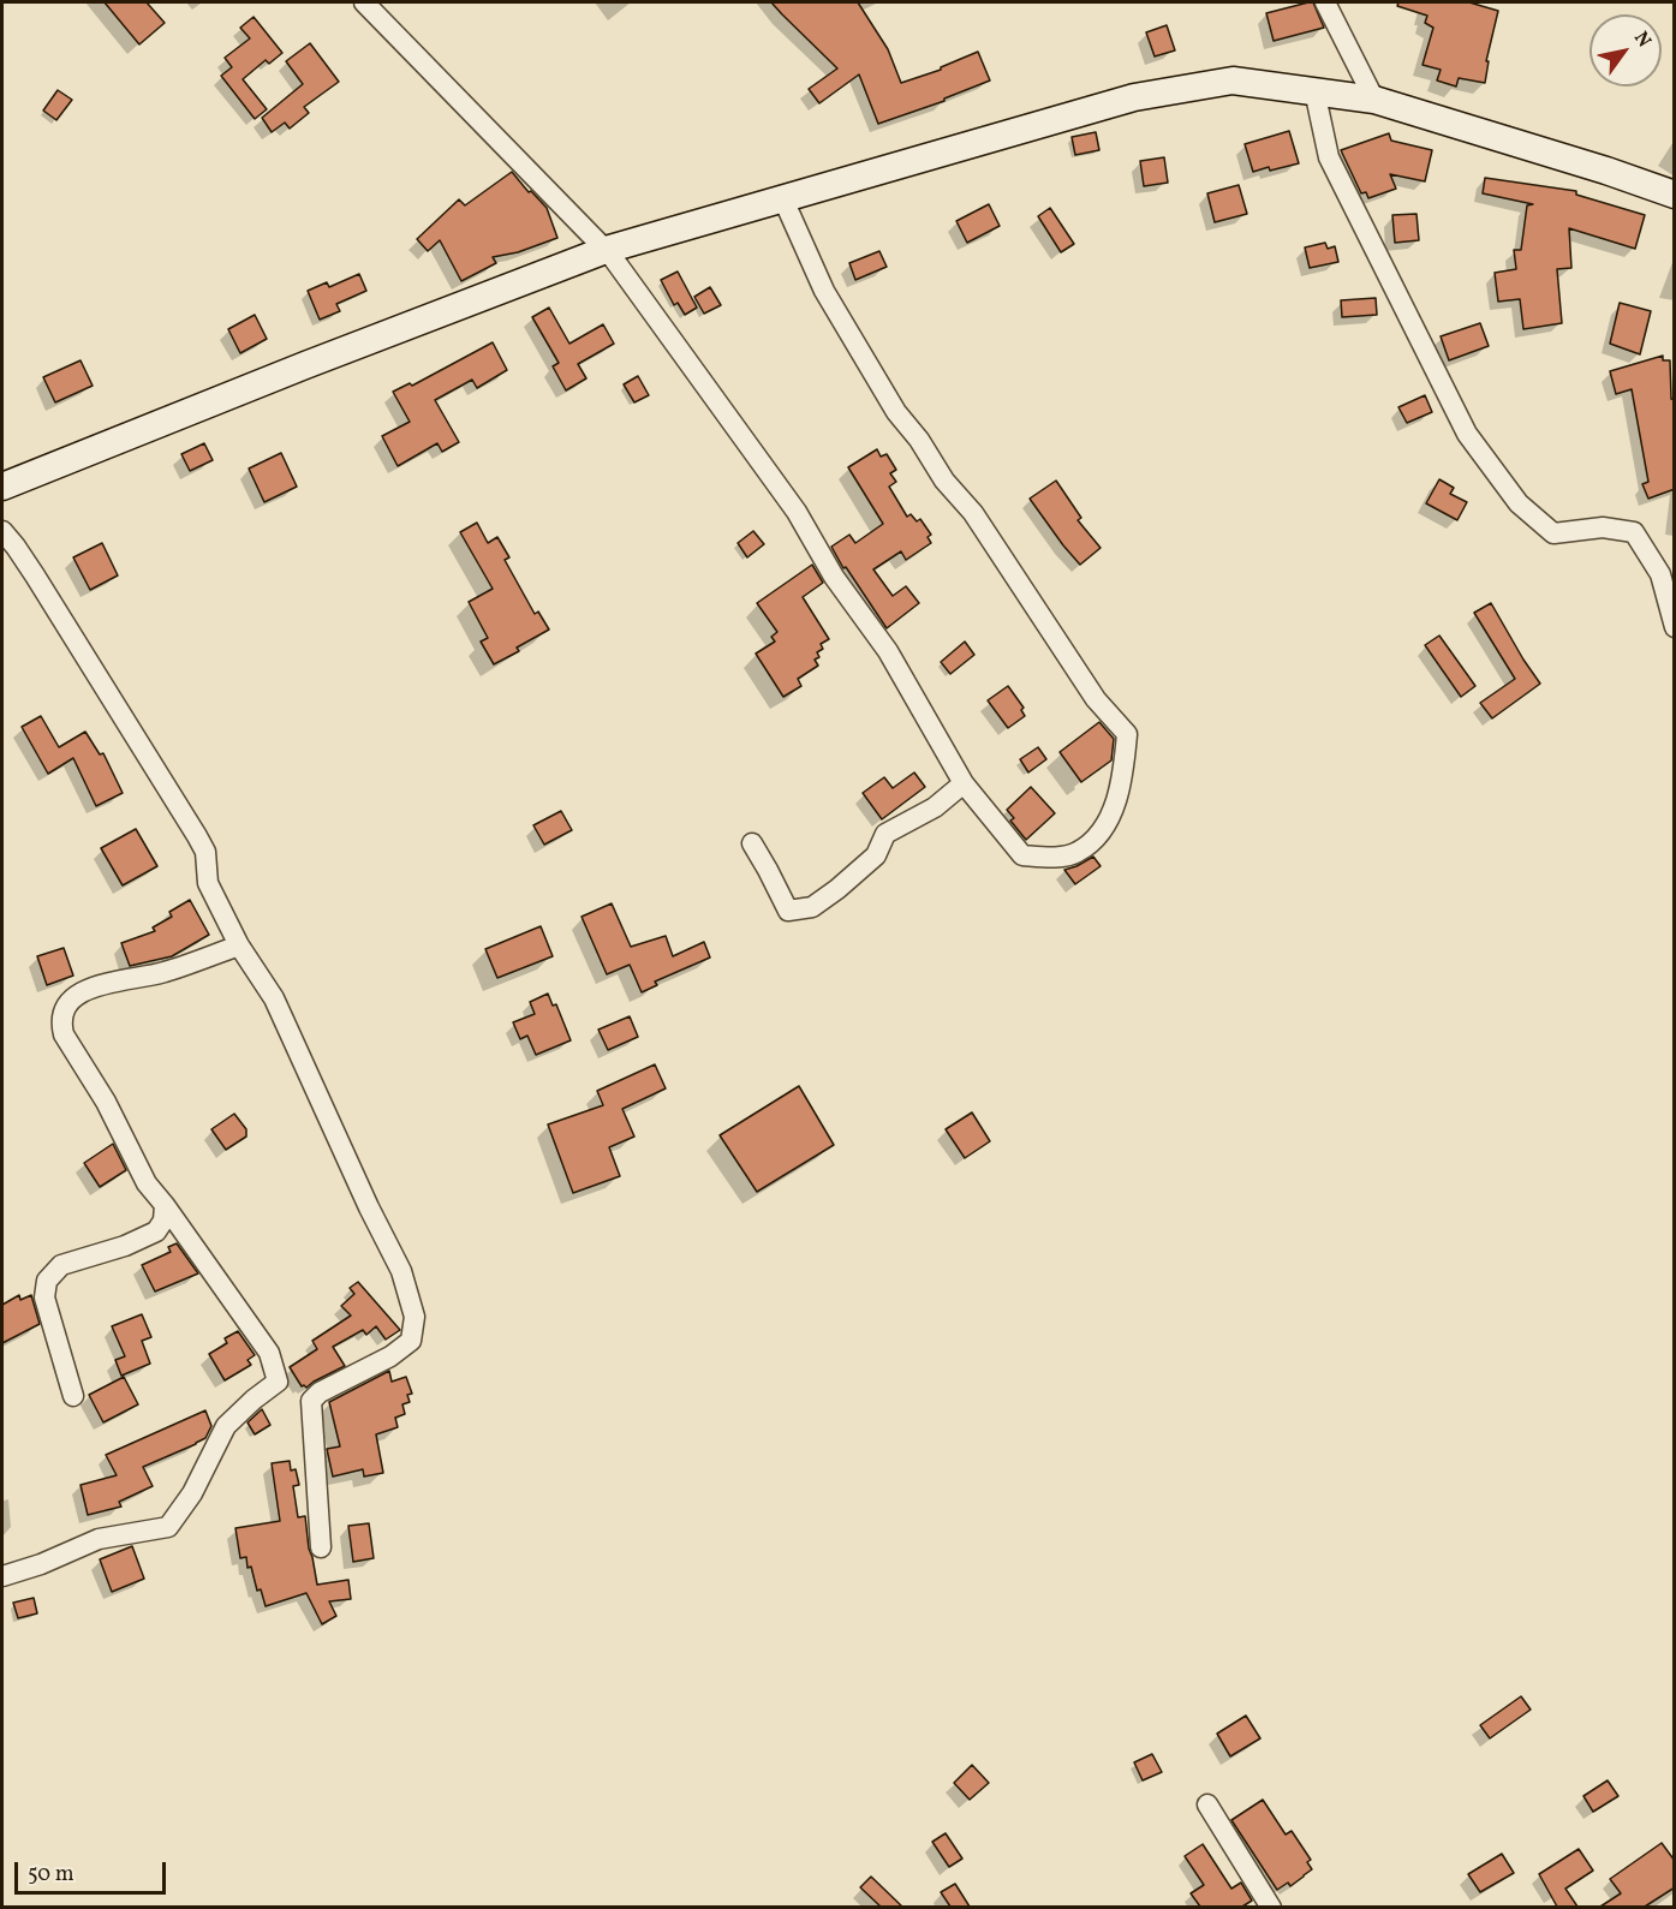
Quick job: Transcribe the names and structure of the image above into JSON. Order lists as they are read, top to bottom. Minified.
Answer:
{"scale_bar":"50 m","north":"top right"}
